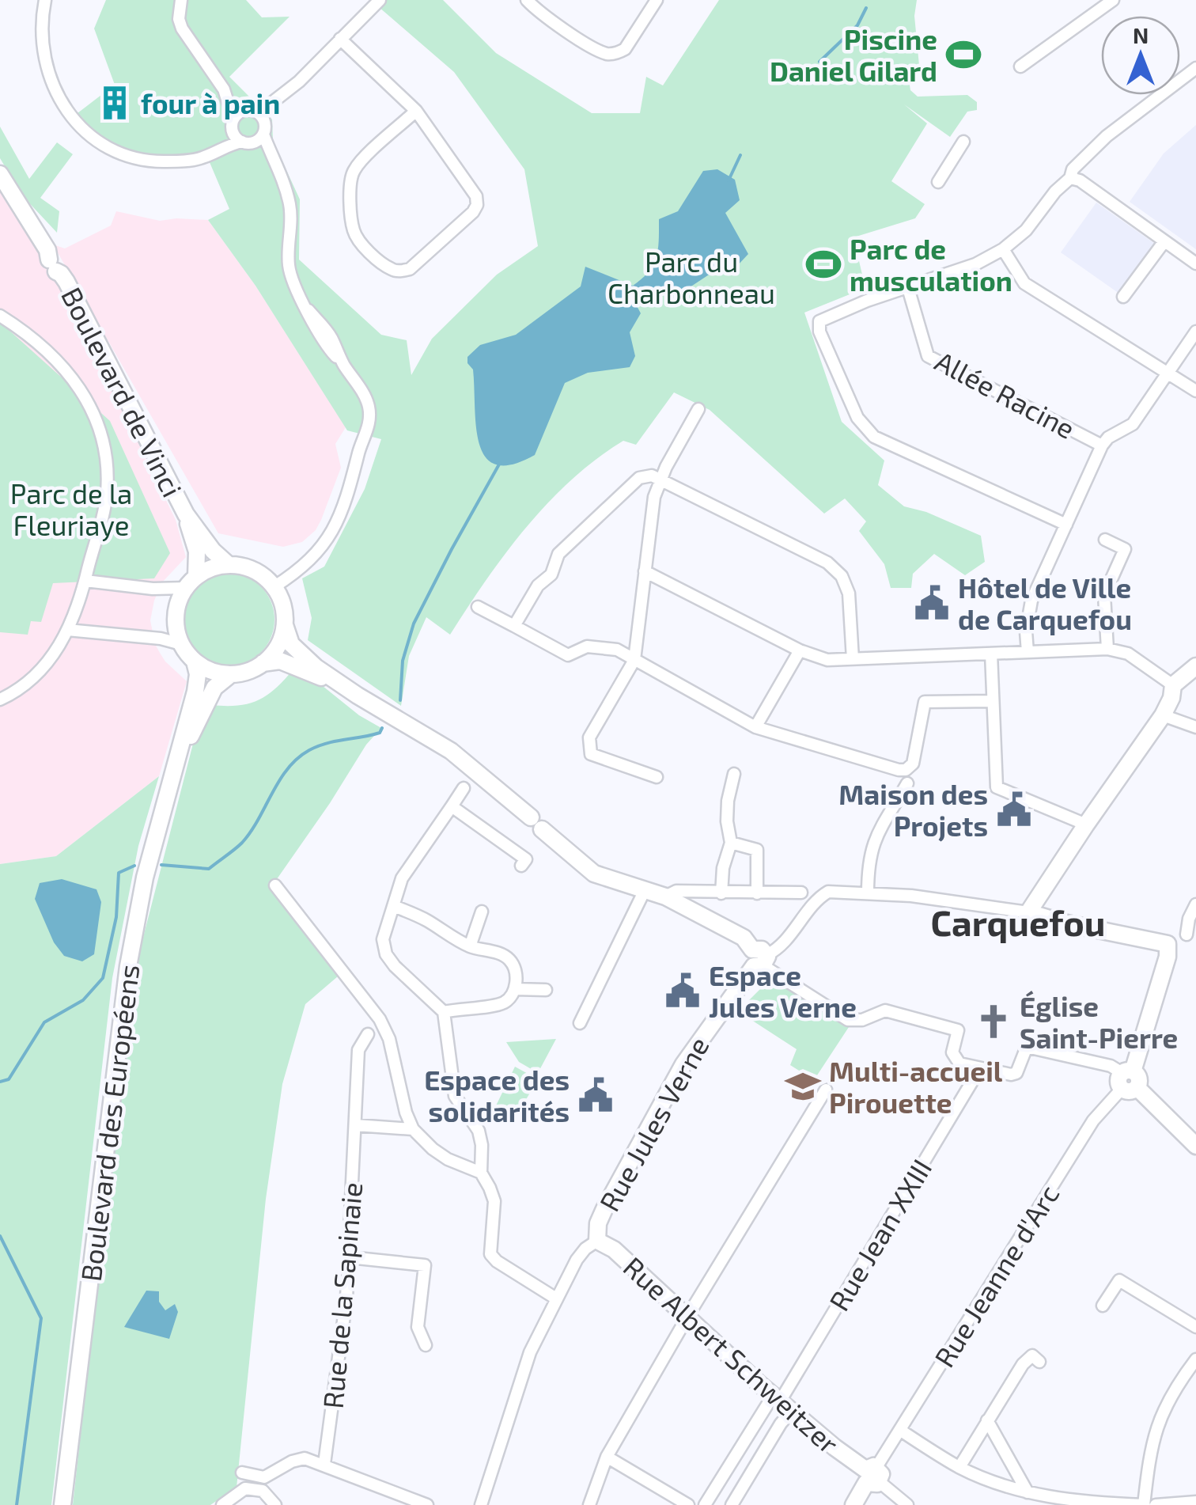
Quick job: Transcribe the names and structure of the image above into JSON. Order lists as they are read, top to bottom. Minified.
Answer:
{"streets":{"street":["Boulevard de Vinci","Allée Racine","Boulevard des Européens","Rue Jules Verne","Rue Jean XXIII","Rue Jeanne d'Arc","Rue de la Sapinaie","Rue Albert Schweitzer"]},"crossings":[["Rue Jules Verne","Rue Albert Schweitzer"],["Rue Jean XXIII","Rue Albert Schweitzer"],["Rue Jeanne d'Arc","Rue Albert Schweitzer"]],"districts":["Carquefou"],"parks":["Parc du Charbonneau","Parc de la Fleuriaye"],"places":{"sports":["Piscine Daniel Gilard","Parc de musculation"],"building":["four à pain"],"public building":["Hôtel de Ville de Carquefou","Maison des Projets","Espace Jules Verne","Espace des solidarités"],"church":["Église Saint-Pierre"],"school or university":["Multi-accueil Pirouette"]},"north":"top"}
